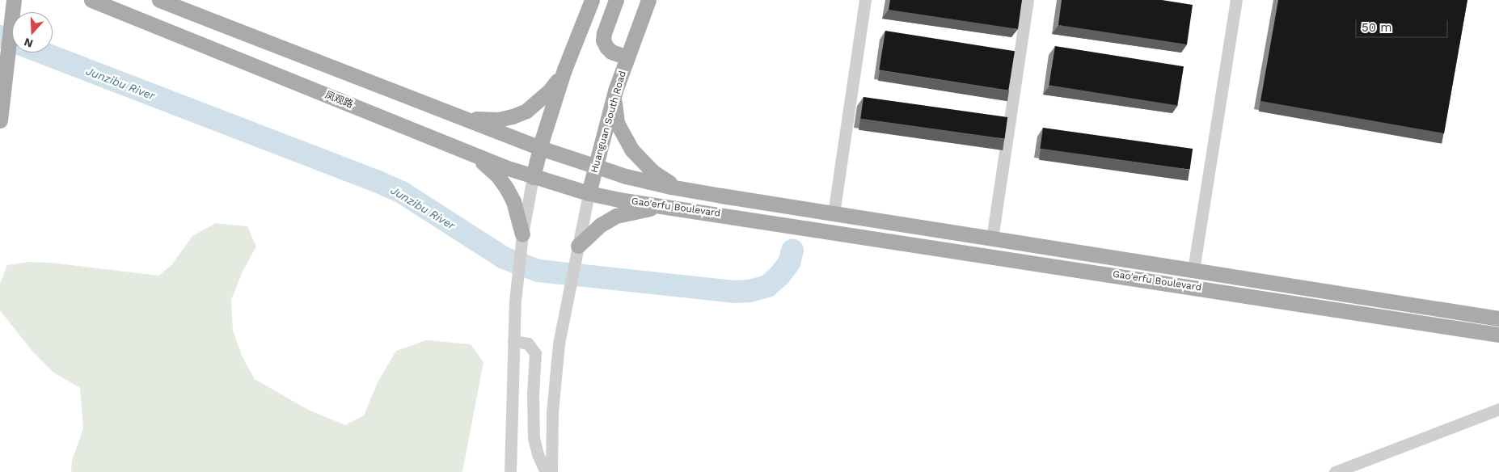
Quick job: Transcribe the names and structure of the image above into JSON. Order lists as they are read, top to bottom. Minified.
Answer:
{"streets":{"main road":["凤观路","Huanguan South Road","Gao'erfu Boulevard"]},"crossings":[["凤观路","Huanguan South Road"],["凤观路","Gao'erfu Boulevard"],["Huanguan South Road","Gao'erfu Boulevard"]],"water":["Junzibu River"],"scale_bar":"50 m","north":"bottom"}
